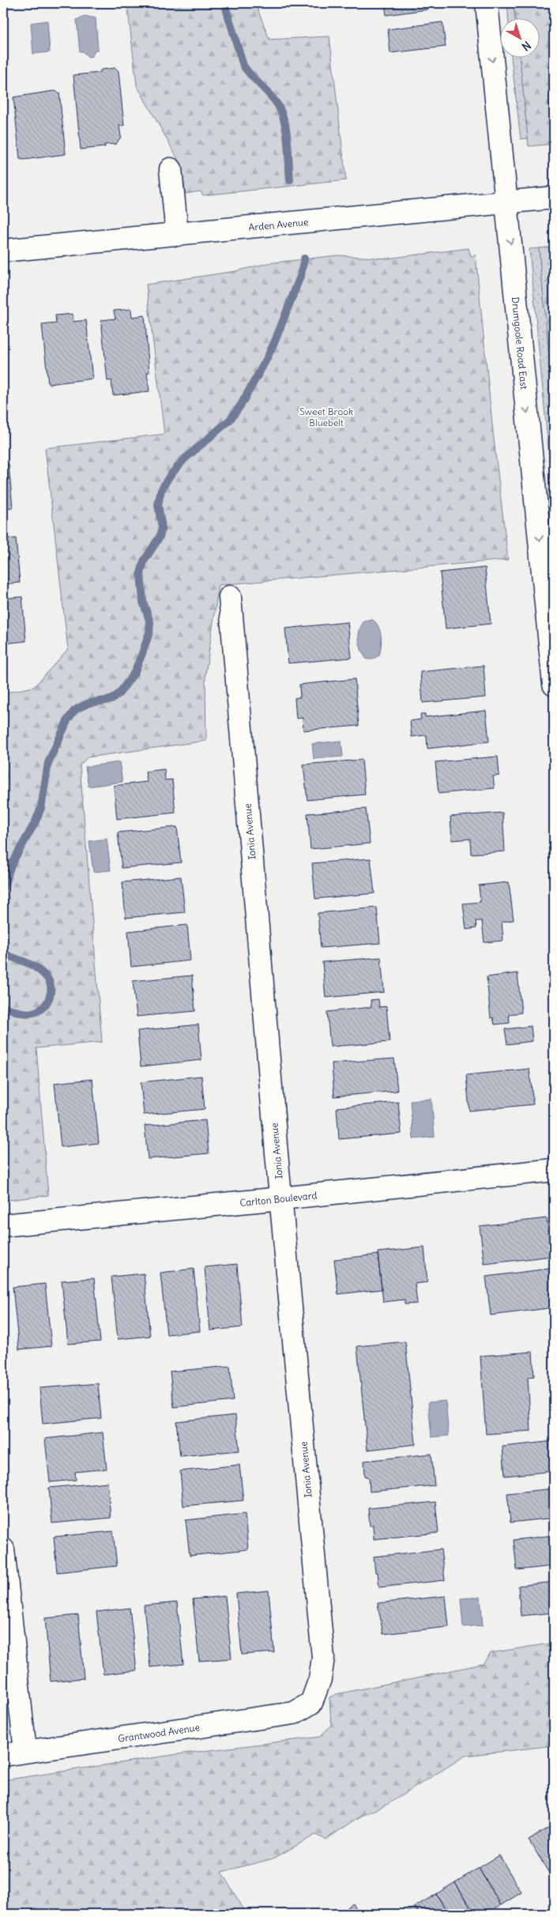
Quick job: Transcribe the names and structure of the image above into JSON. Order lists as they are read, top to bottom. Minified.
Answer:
{"streets":{"street":["Arden Avenue","Drumgoole Road East","Ionia Avenue","Carlton Boulevard","Grantwood Avenue"]},"crossings":[["Arden Avenue","Drumgoole Road East"],["Ionia Avenue","Carlton Boulevard"],["Ionia Avenue","Grantwood Avenue"]],"one_way":["Drumgoole Road East"],"parks":["Sweet Brook Bluebelt"],"north":"bottom right"}
